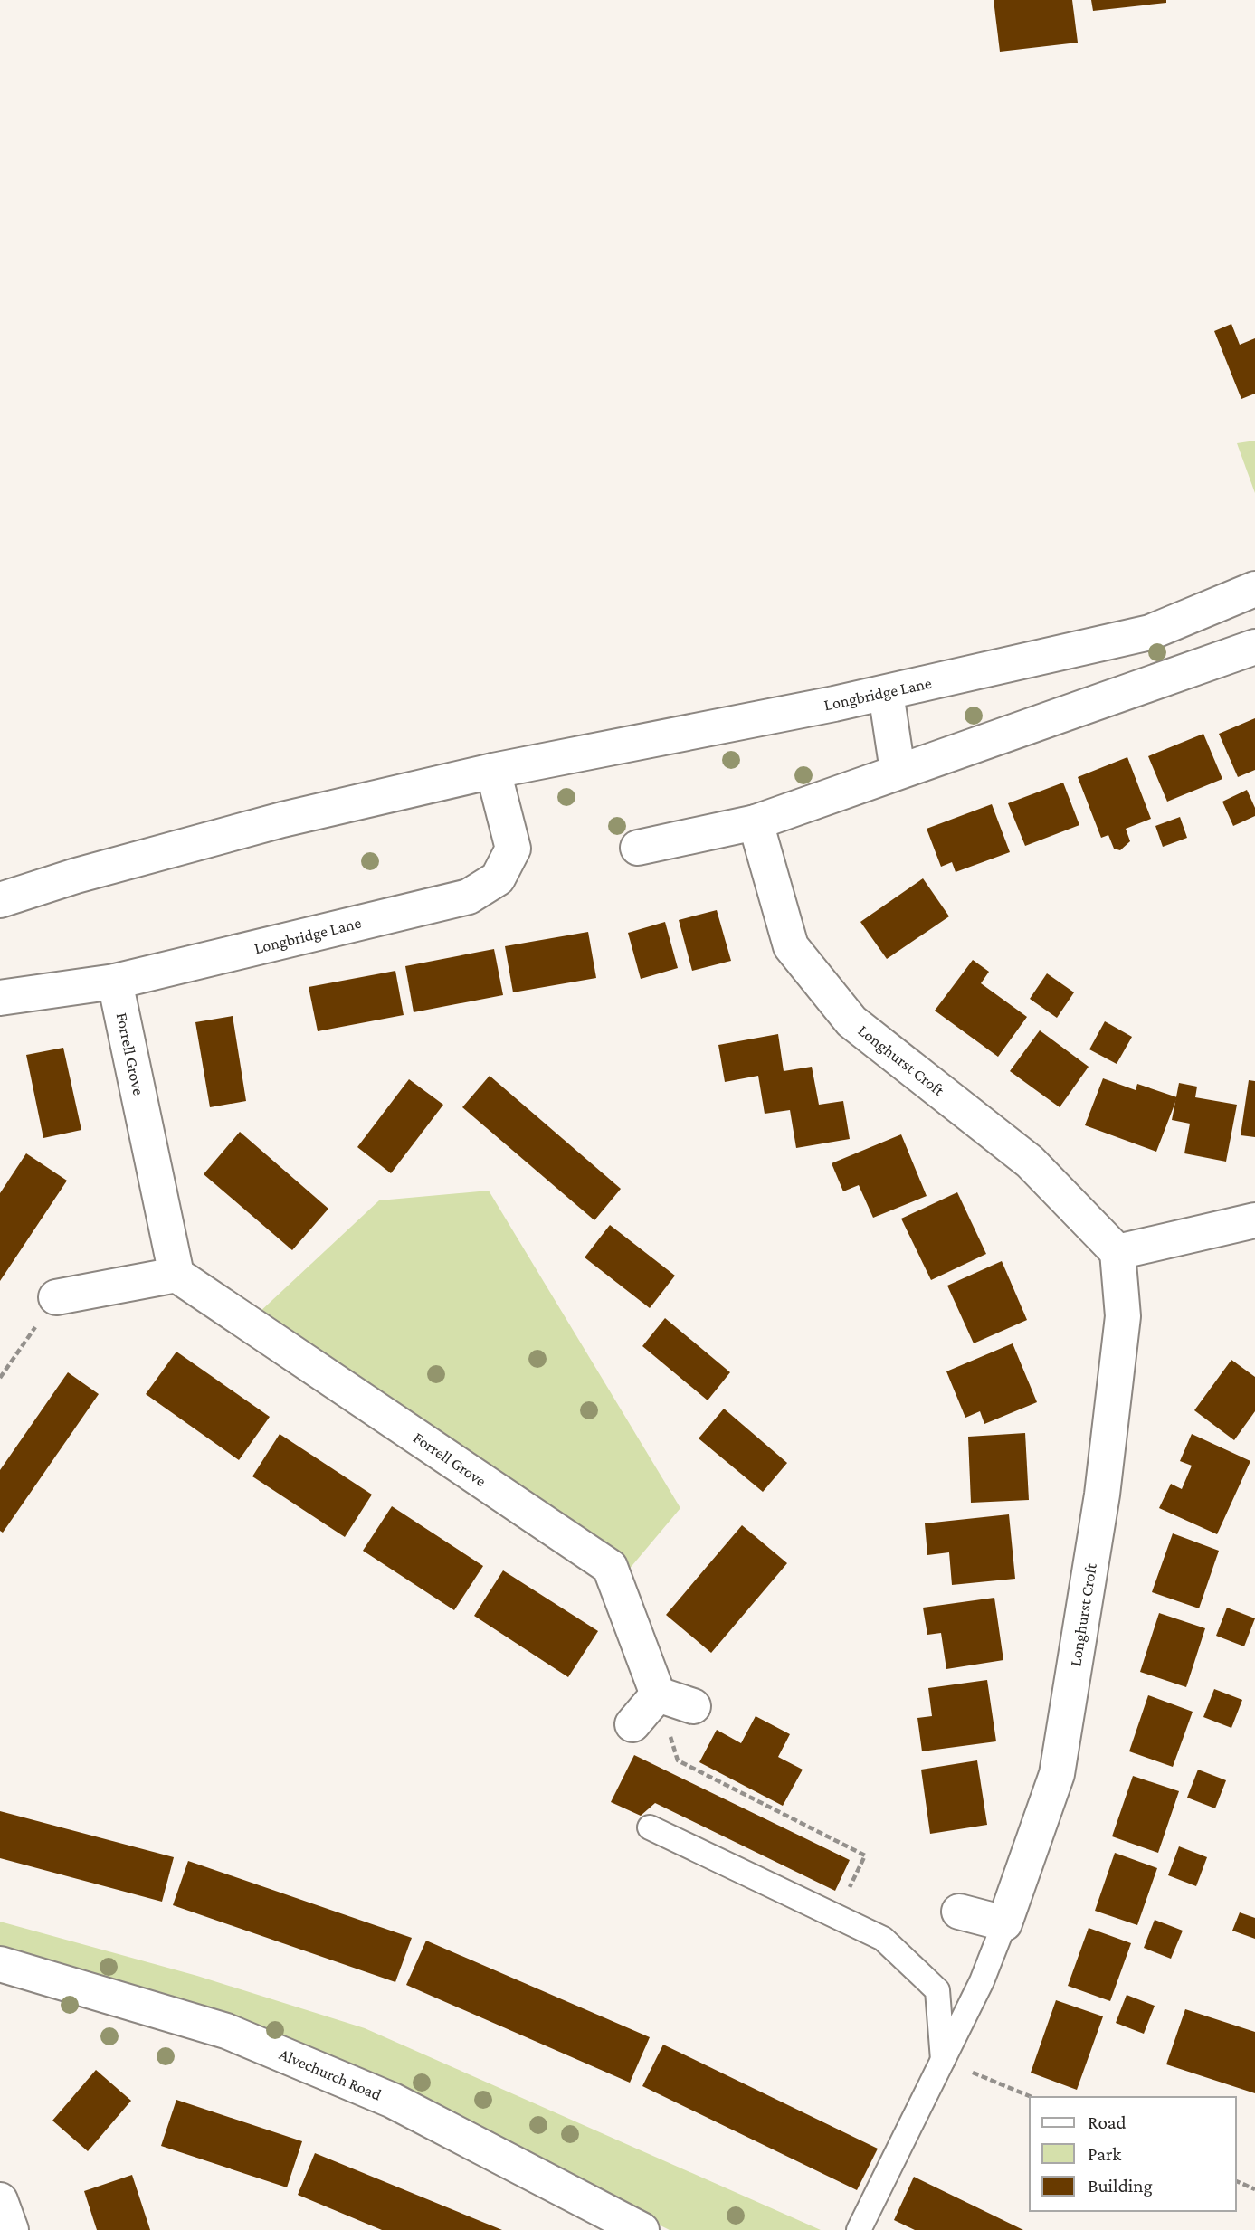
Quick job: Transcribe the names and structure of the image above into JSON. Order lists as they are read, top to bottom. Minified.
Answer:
{"streets":{"street":["Longbridge Lane","Forrell Grove","Longhurst Croft","Alvechurch Road"]},"crossings":[["Longbridge Lane","Forrell Grove"]],"legend":["Road","Park","Building"]}
